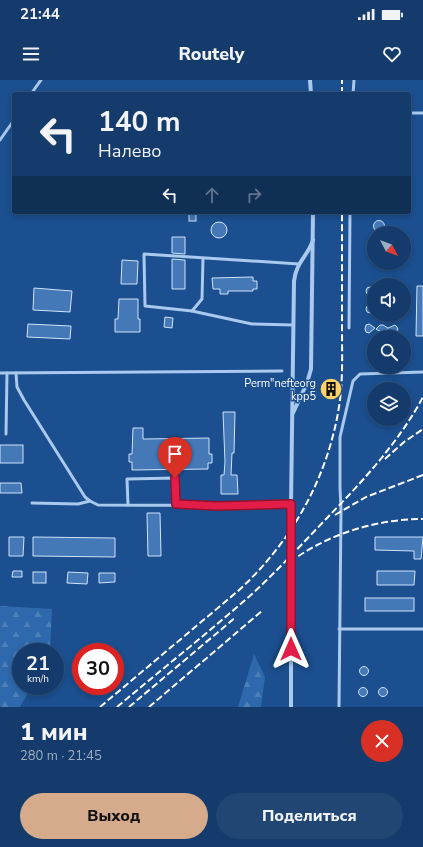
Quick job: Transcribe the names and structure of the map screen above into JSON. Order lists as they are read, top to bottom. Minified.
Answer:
{"places":{"building":["Perm\"nefteorg kpp5"]},"north":"bottom right","page":{"status":"21:44","header":"Routely","turn":["140 m","Налево"],"speed":"21 km/h","limit":"30","heading":["1 мин","280 m · 21:45"],"buttons":["Выход","Поделиться"]}}
